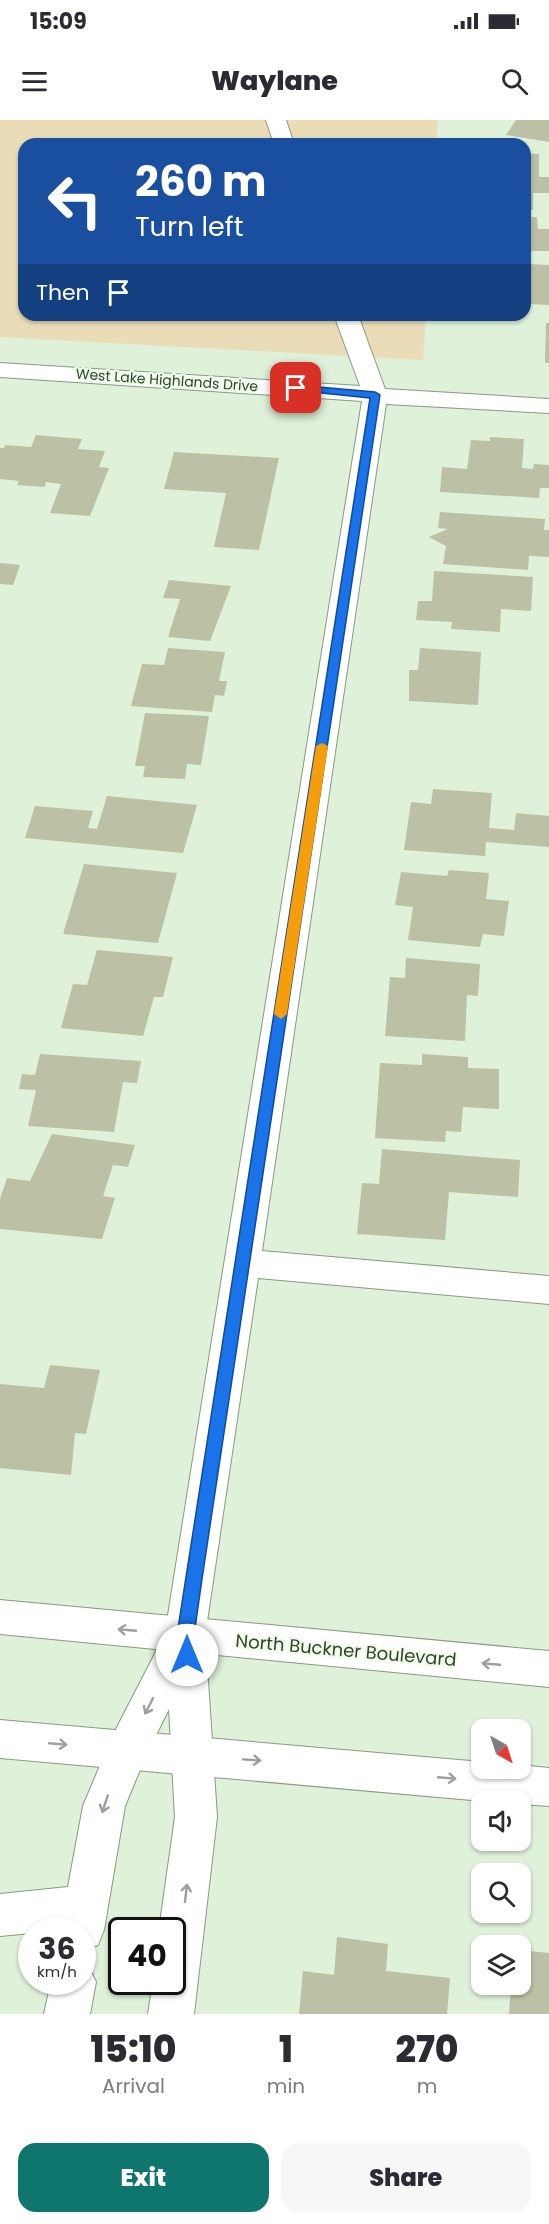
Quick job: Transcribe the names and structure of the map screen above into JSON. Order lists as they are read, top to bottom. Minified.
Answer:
{"streets":{"street":["West Lake Highlands Drive","North Buckner Boulevard"]},"north":"bottom right","page":{"status":"15:09","header":"Waylane","turn":["260 m","Turn left"],"then":"Then","speed":"36 km/h","limit":"40","eta":["15:10","Arrival","1","min","270","m"],"buttons":["Exit","Share"]}}
